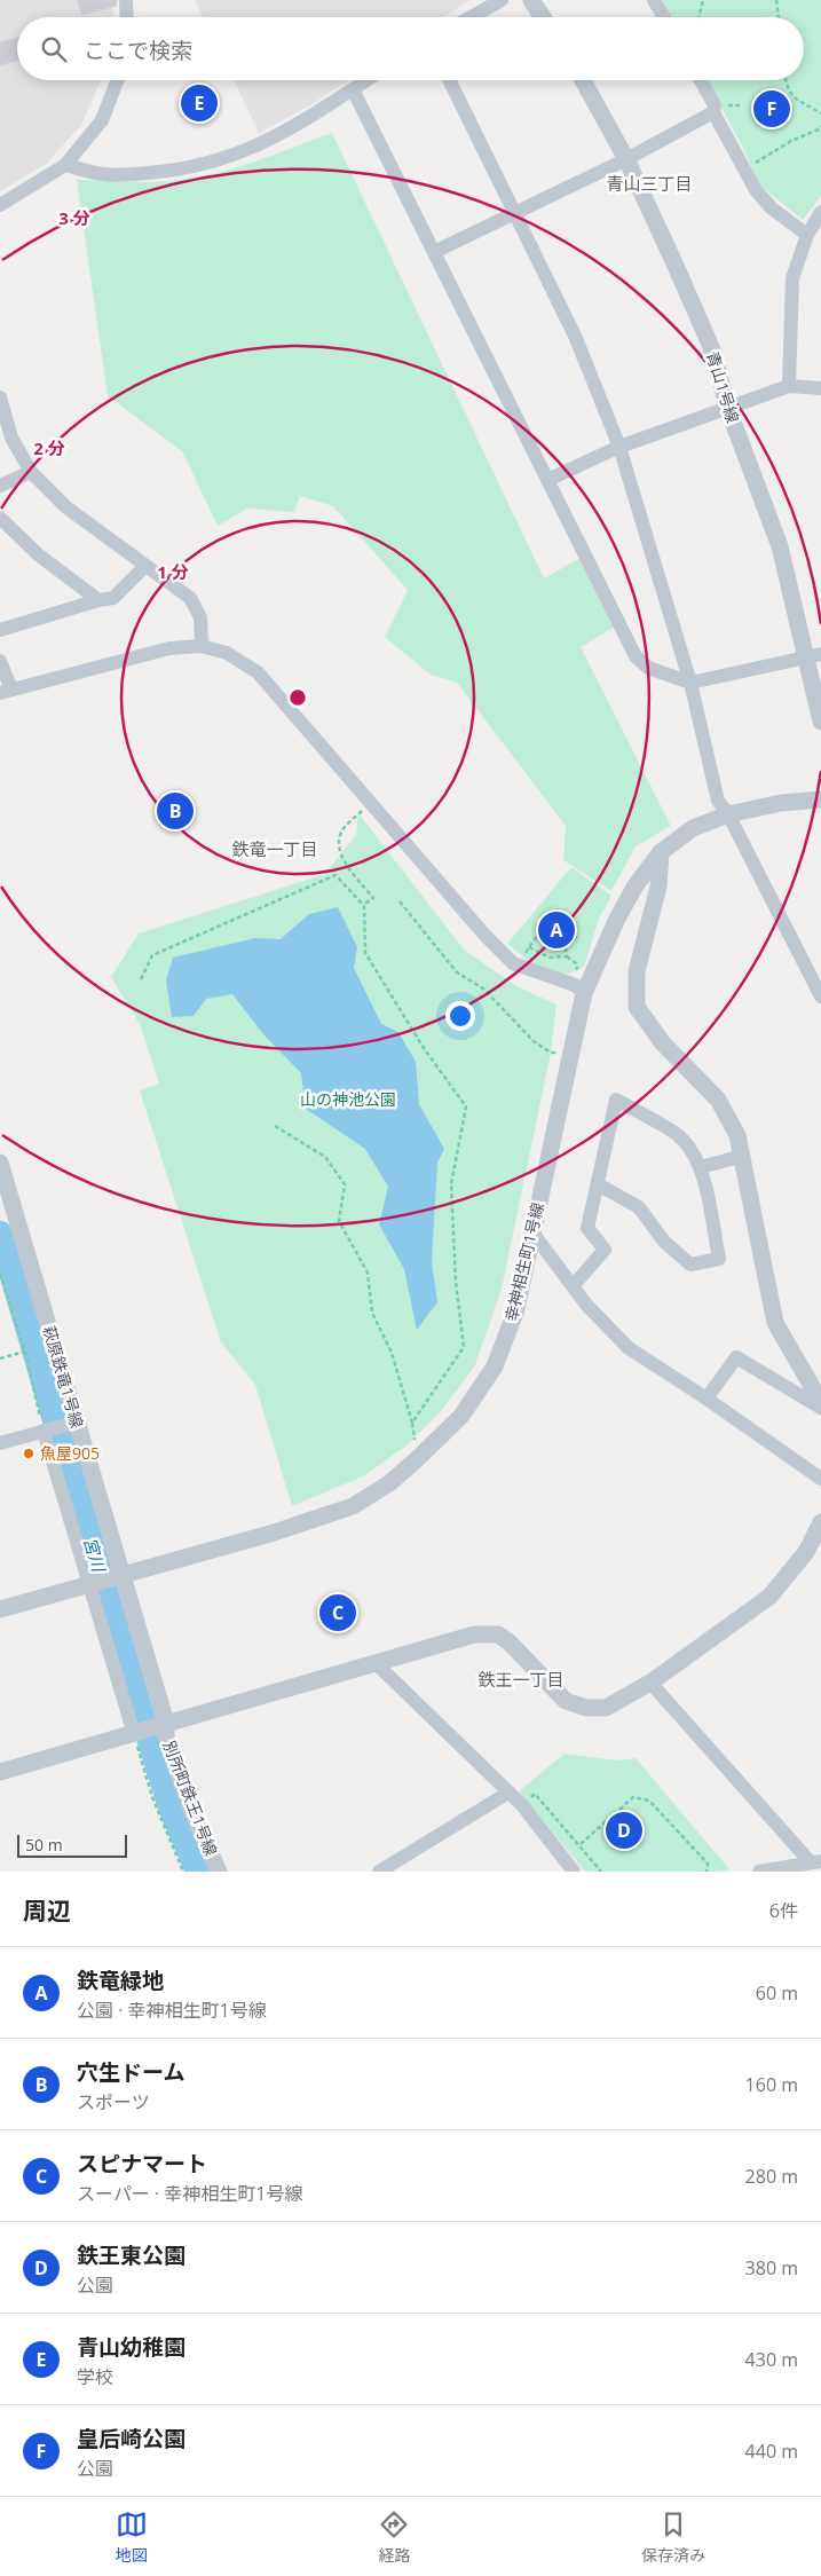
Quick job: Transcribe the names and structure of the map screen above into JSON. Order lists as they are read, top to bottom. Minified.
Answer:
{"streets":{"street":["青山1号線","幸神相生町1号線","萩原鉄竜1号線","別所町鉄王1号線"]},"crossings":[["幸神相生町1号線","萩原鉄竜1号線"],["萩原鉄竜1号線","別所町鉄王1号線"]],"districts":["青山三丁目","鉄竜一丁目","鉄王一丁目"],"water":["宮川"],"parks":["山の神池公園"],"places":["魚屋905"],"scale_bar":"50 m","page":{"search":"ここで検索","pins":["E","F","B","A","C","D"],"scale":"50 m","heading":["周辺","6件"],"list":[{"mark":"A","name":"鉄竜緑地","note":"公園 · 幸神相生町1号線","value":"60 m"},{"mark":"B","name":"穴生ドーム","note":"スポーツ","value":"160 m"},{"mark":"C","name":"スピナマート","note":"スーパー · 幸神相生町1号線","value":"280 m"},{"mark":"D","name":"鉄王東公園","note":"公園","value":"380 m"},{"mark":"E","name":"青山幼稚園","note":"学校","value":"430 m"},{"mark":"F","name":"皇后崎公園","note":"公園","value":"440 m"}],"nav":["地図","経路","保存済み"]},"rings":["3 分","2 分","1 分"]}
